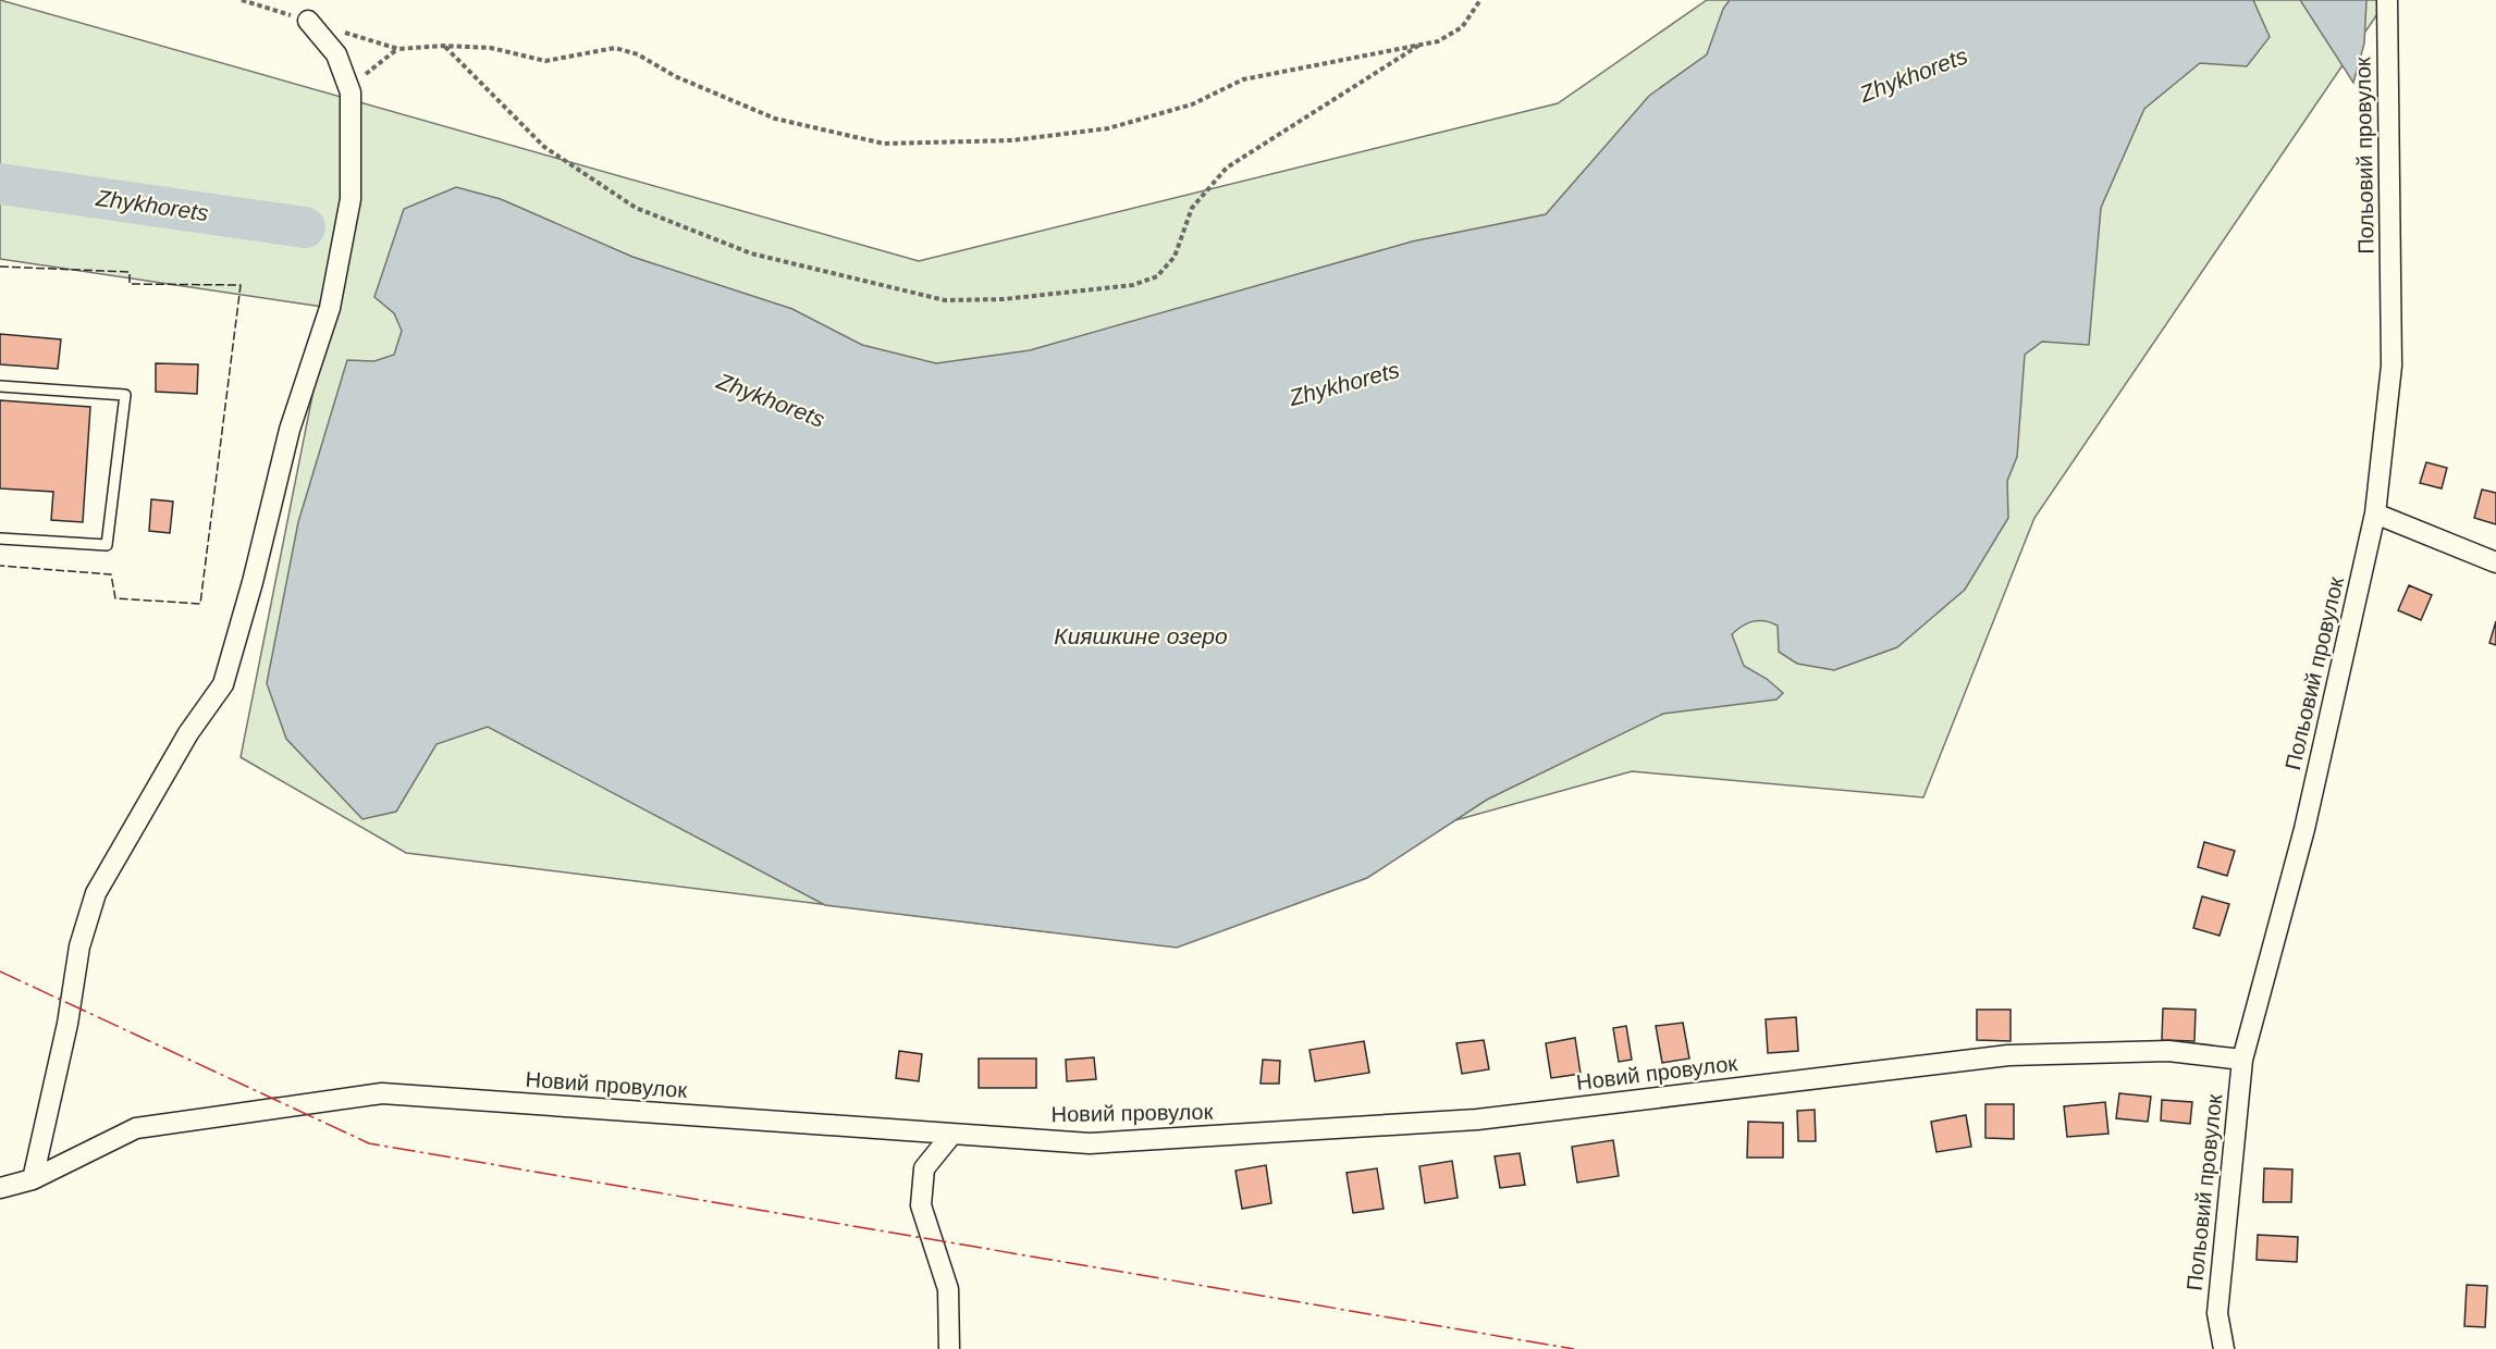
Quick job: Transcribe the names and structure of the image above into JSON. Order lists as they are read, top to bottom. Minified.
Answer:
{"streets":{"street":["Польовий провулок","Новий провулок"]},"crossings":[["Польовий провулок","Новий провулок"]],"water":["Zhykhorets","Кияшкине озеро"]}
